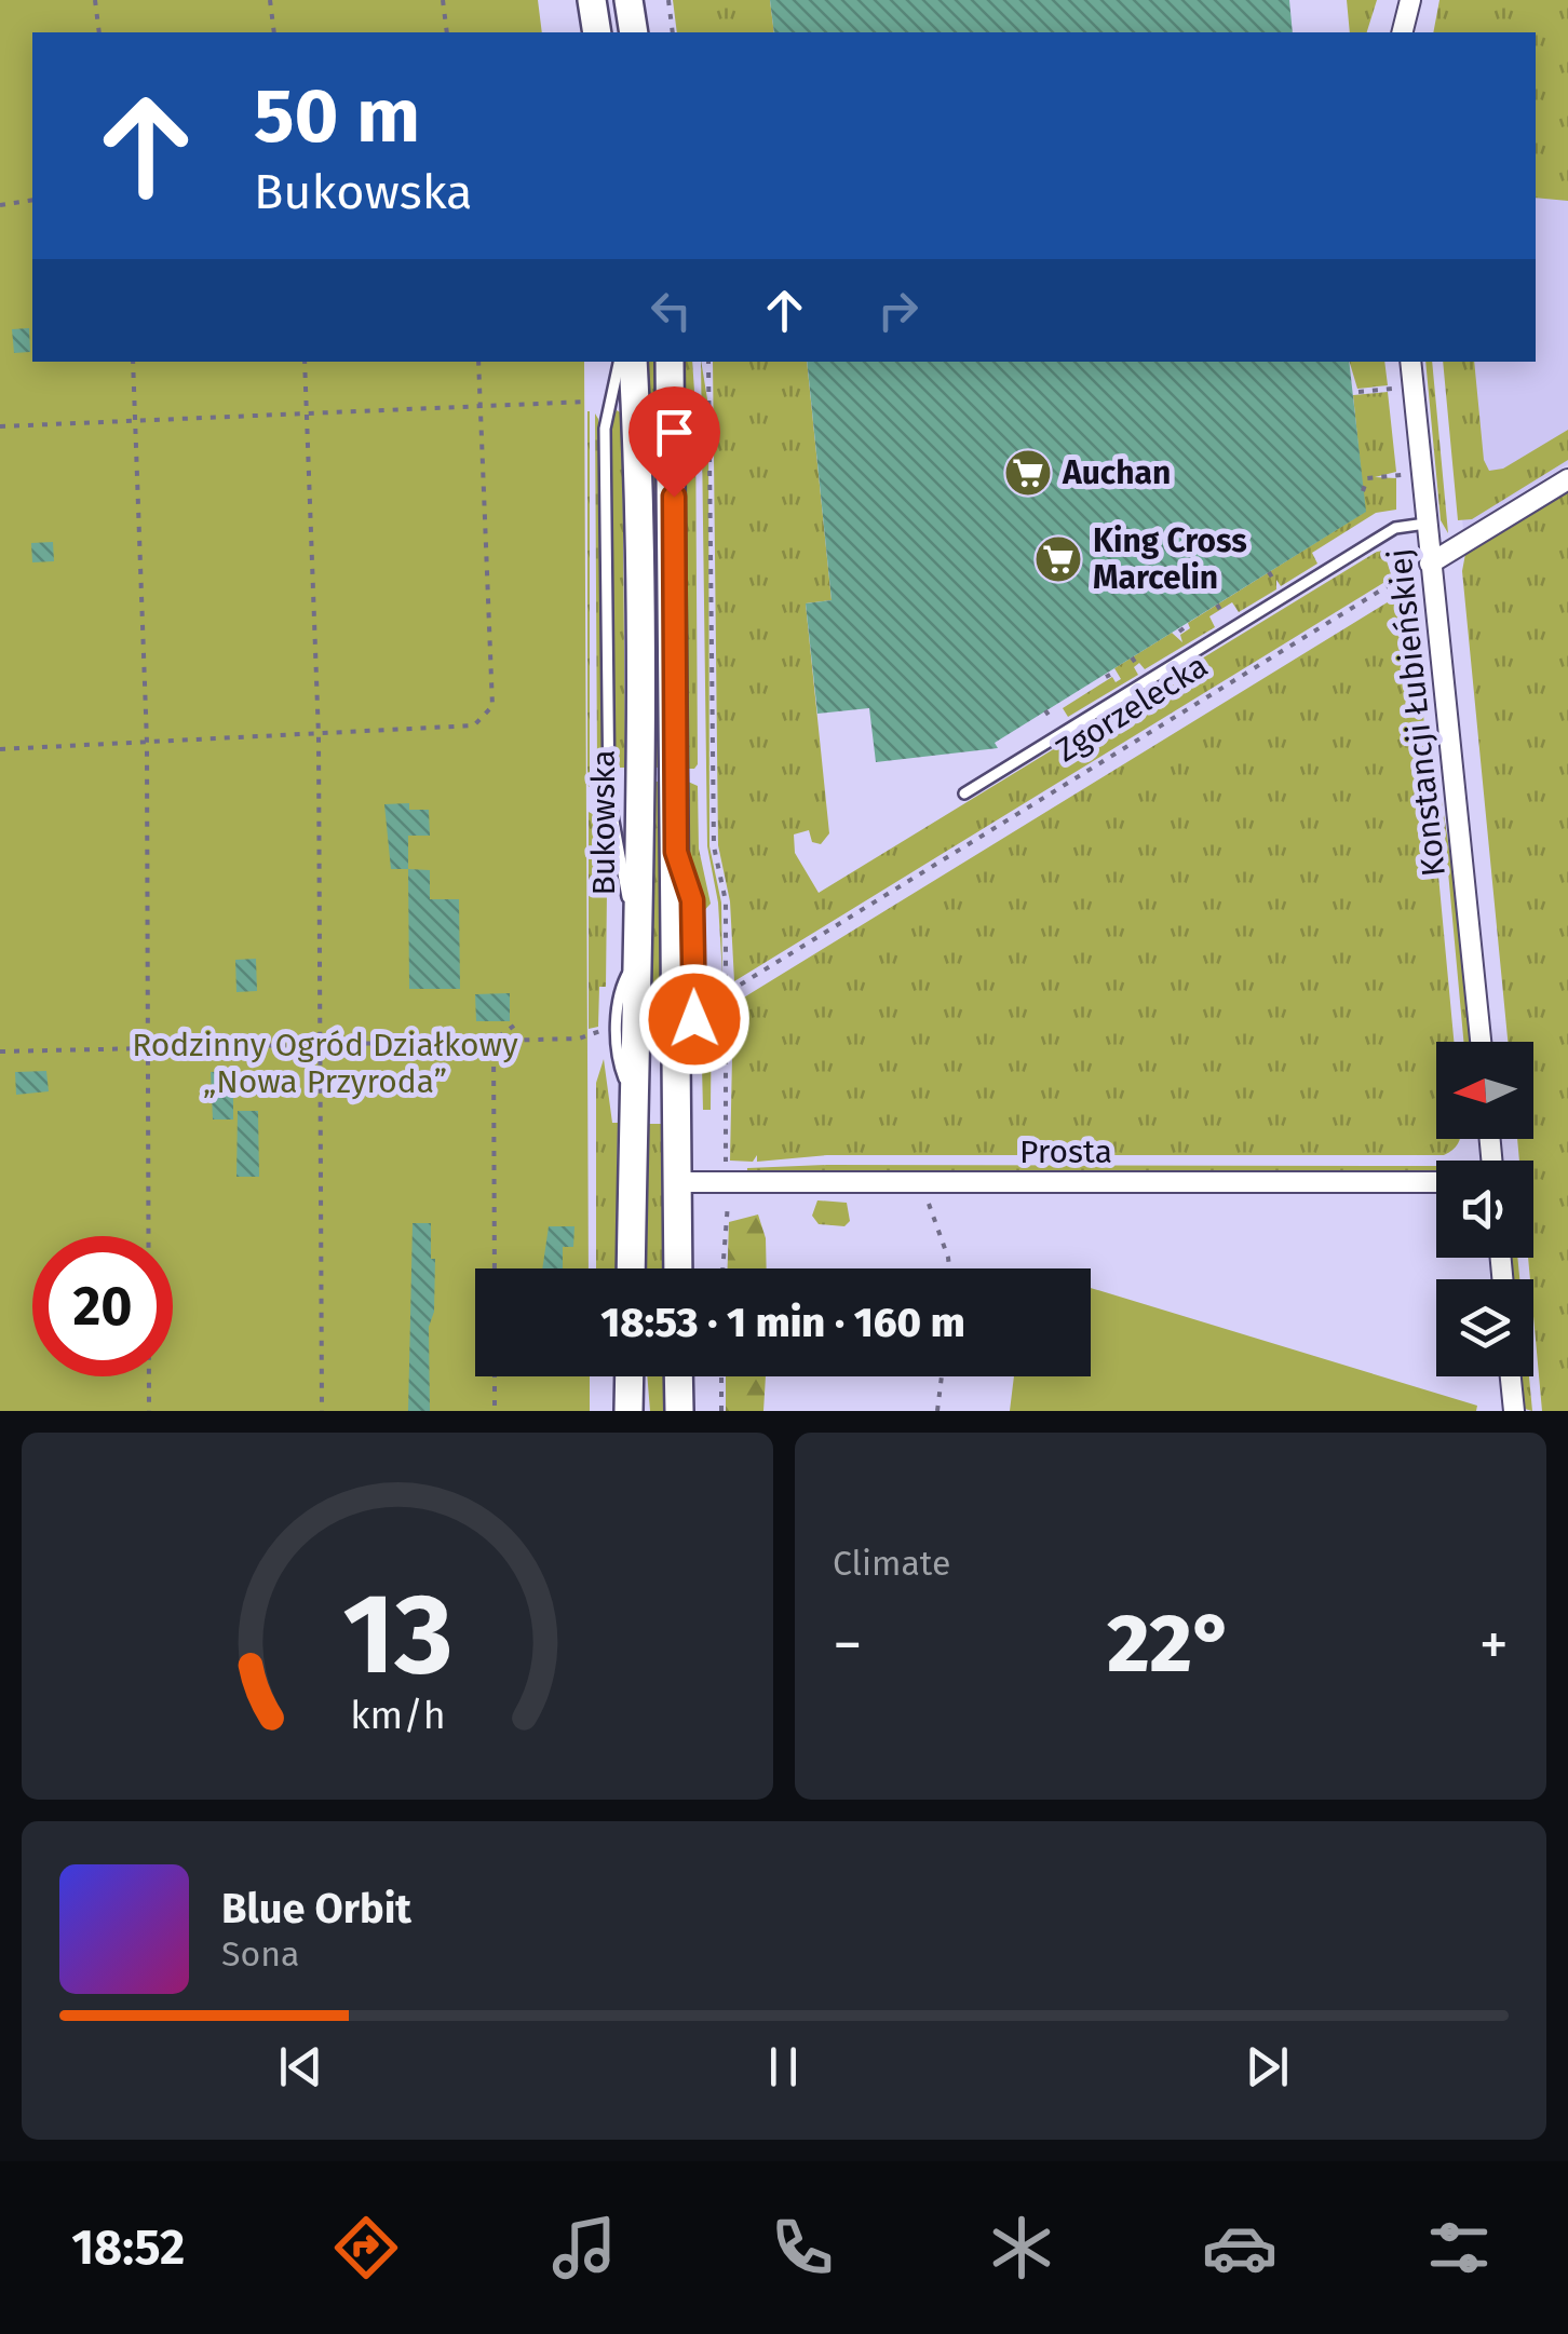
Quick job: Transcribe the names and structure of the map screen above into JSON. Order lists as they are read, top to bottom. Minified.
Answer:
{"streets":{"main road":["Bukowska"],"street":["Konstancji Łubieńskiej","Prosta"],"path":["Zgorzelecka"]},"crossings":[["Zgorzelecka","Konstancji Łubieńskiej"]],"parks":["Rodzinny Ogród Działkowy „Nowa Przyroda”"],"places":{"supermarket":["Auchan","King Cross Marcelin"]},"north":"left","page":{"turn":["50 m","Bukowska"],"limit":"20","trip":"18:53 · 1 min · 160 m","tile":"Climate","heat":["−","22°","+"],"song":["Blue Orbit","Sona"],"tabs":"18:52","gauge":["13","km/h"]}}
